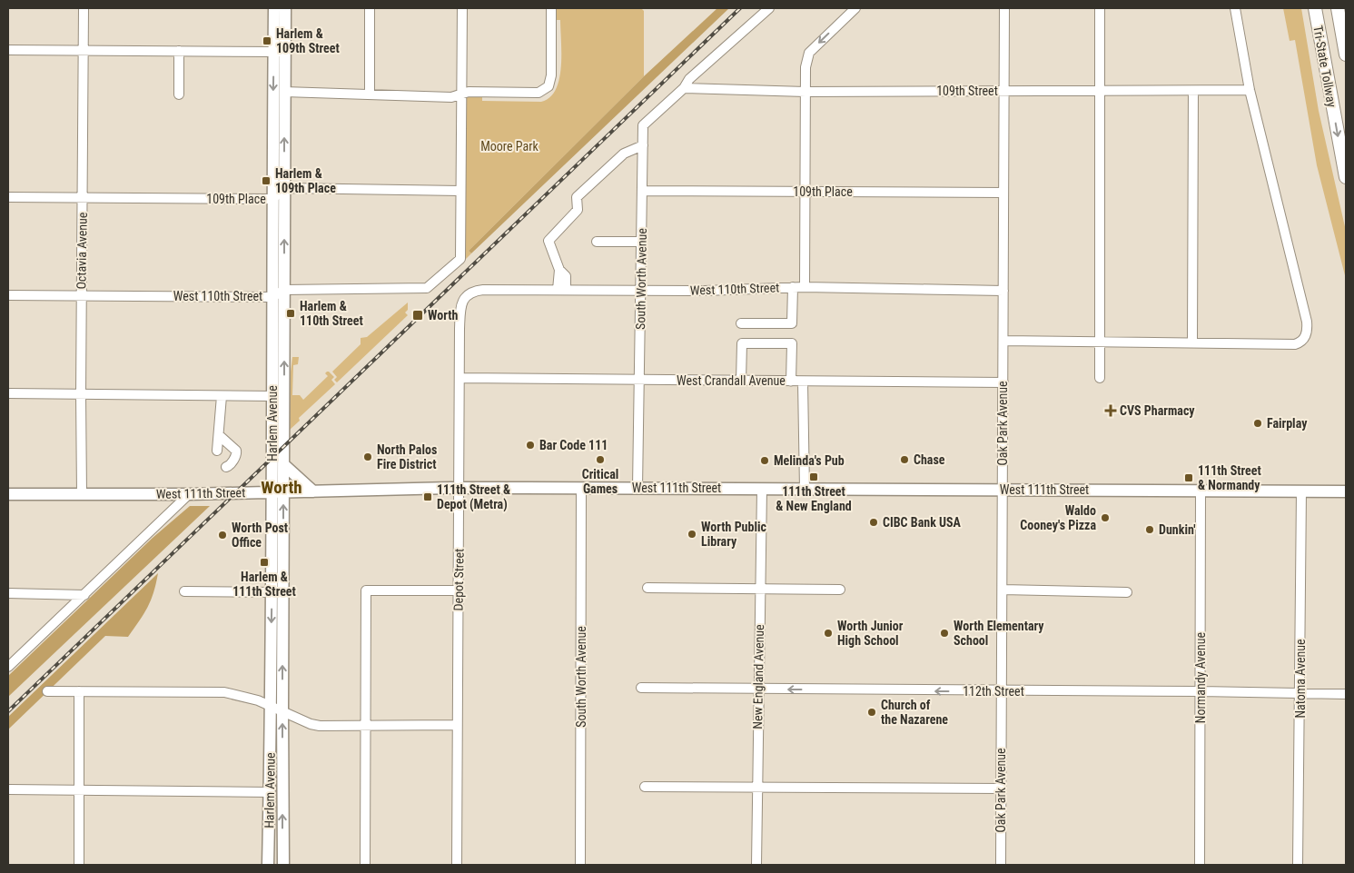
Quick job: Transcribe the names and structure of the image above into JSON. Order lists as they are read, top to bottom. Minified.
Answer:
{"streets":{"highway":["Tri-State Tollway"],"main road":["Harlem Avenue","West 111th Street"],"street":["109th Street","109th Place","Octavia Avenue","South Worth Avenue","West 110th Street","West Crandall Avenue","Oak Park Avenue","Depot Street","New England Avenue","Normandy Avenue","Natoma Avenue","112th Street"]},"crossings":[["109th Street","South Worth Avenue"],["109th Street","Oak Park Avenue"],["109th Place","Octavia Avenue"],["109th Place","South Worth Avenue"],["109th Place","Harlem Avenue"],["109th Place","Oak Park Avenue"],["Octavia Avenue","West 110th Street"],["Octavia Avenue","West 111th Street"],["South Worth Avenue","West 110th Street"],["South Worth Avenue","West Crandall Avenue"],["South Worth Avenue","West 111th Street"],["West 110th Street","Harlem Avenue"],["West 110th Street","Oak Park Avenue"],["West 110th Street","Depot Street"],["West Crandall Avenue","Oak Park Avenue"],["West Crandall Avenue","Depot Street"],["Harlem Avenue","West 111th Street"],["Oak Park Avenue","West 111th Street"],["Oak Park Avenue","112th Street"],["West 111th Street","Depot Street"],["West 111th Street","New England Avenue"],["West 111th Street","Normandy Avenue"],["West 111th Street","Natoma Avenue"],["New England Avenue","112th Street"],["Normandy Avenue","112th Street"],["Natoma Avenue","112th Street"]],"one_way":["Tri-State Tollway"],"districts":["Worth"],"parks":["Moore Park"],"places":{"transit":["Harlem & 109th Street","Harlem & 109th Place","Harlem & 110th Street","Worth","111th Street & New England","111th Street & Normandy","111th Street & Depot (Metra)","Harlem & 111th Street"],"health":["CVS Pharmacy"],"other":["Fairplay","Bar Code 111","North Palos Fire District","Critical Games","Chase","Melinda's Pub","Waldo Cooney's Pizza","CIBC Bank USA","Dunkin'","Worth Public Library","Worth Post Office","Worth Junior High School","Worth Elementary School","Church of the Nazarene"]}}
